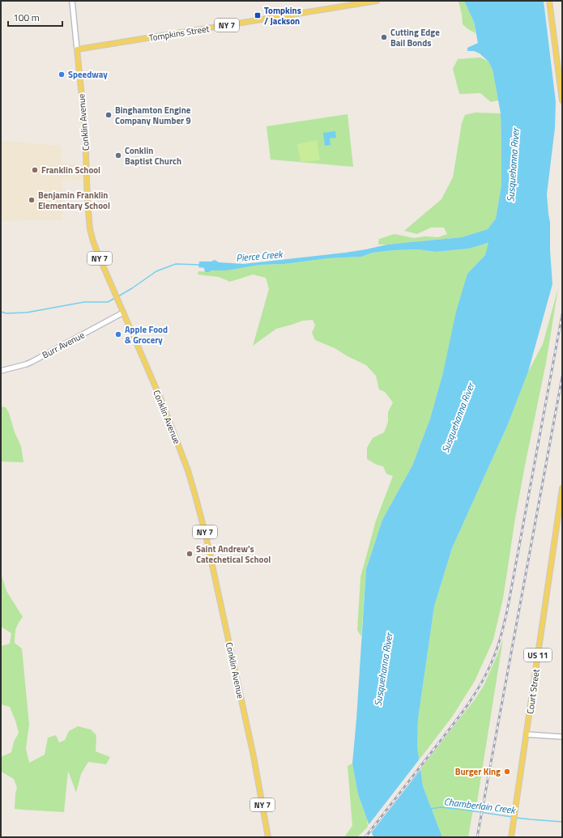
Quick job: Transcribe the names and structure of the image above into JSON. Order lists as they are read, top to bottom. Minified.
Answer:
{"streets":{"main road":["NY 7","Tompkins Street","Conklin Avenue","US 11","Court Street"],"street":["Burr Avenue"]},"crossings":[["Tompkins Street","Conklin Avenue"],["Conklin Avenue","Burr Avenue"]],"water":["Susquehanna River","Pierce Creek","Chamberlain Creek"],"places":{"transit":["Tompkins / Jackson"],"other":["Cutting Edge Bail Bonds","Speedway","Binghamton Engine Company Number 9","Conklin Baptist Church","Franklin School","Benjamin Franklin Elementary School","Apple Food & Grocery","Saint Andrew's Catechetical School","Burger King"]},"scale_bar":"100 m"}
